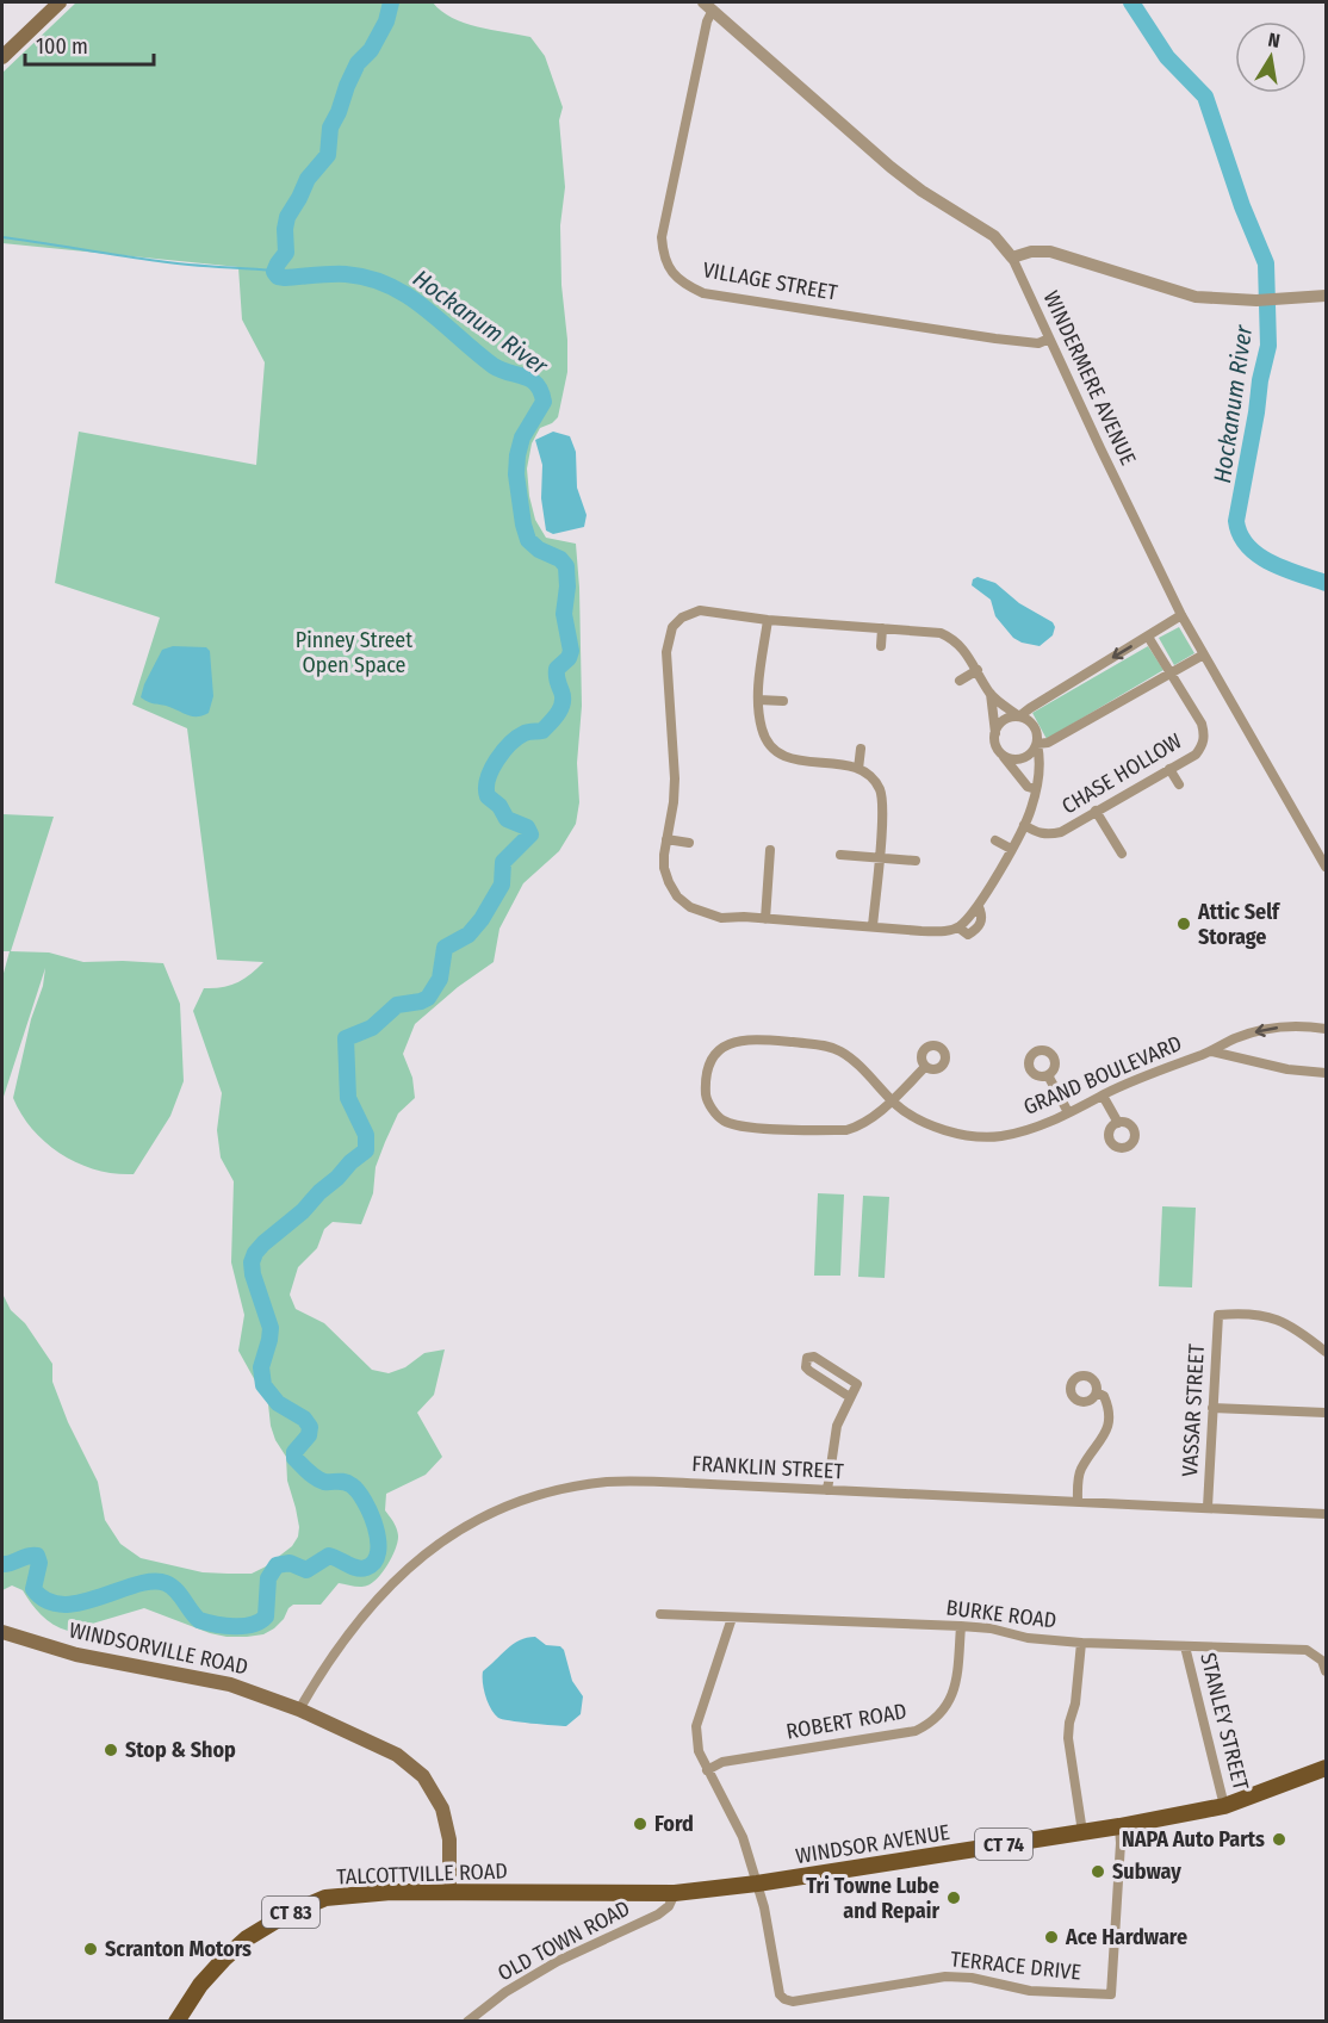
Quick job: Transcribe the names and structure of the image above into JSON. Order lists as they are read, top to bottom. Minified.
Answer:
{"streets":{"main road":["WINDSORVILLE ROAD","WINDSOR AVENUE","CT 74","TALCOTTVILLE ROAD","CT 83"],"street":["VILLAGE STREET","WINDERMERE AVENUE","CHASE HOLLOW","GRAND BOULEVARD","VASSAR STREET","FRANKLIN STREET","BURKE ROAD","ROBERT ROAD","STANLEY STREET","OLD TOWN ROAD","TERRACE DRIVE"]},"crossings":[["VILLAGE STREET","WINDERMERE AVENUE"],["VASSAR STREET","FRANKLIN STREET"],["FRANKLIN STREET","WINDSORVILLE ROAD"],["BURKE ROAD","ROBERT ROAD"],["BURKE ROAD","STANLEY STREET"],["WINDSORVILLE ROAD","TALCOTTVILLE ROAD"],["STANLEY STREET","WINDSOR AVENUE"],["WINDSOR AVENUE","TALCOTTVILLE ROAD"],["WINDSOR AVENUE","OLD TOWN ROAD"],["WINDSOR AVENUE","TERRACE DRIVE"],["TALCOTTVILLE ROAD","OLD TOWN ROAD"]],"water":["Hockanum River"],"parks":["Pinney Street Open Space"],"places":["Attic Self Storage","Stop & Shop","Ford","NAPA Auto Parts","Subway","Tri Towne Lube and Repair","Ace Hardware","Scranton Motors"],"scale_bar":"100 m","north":"top"}
